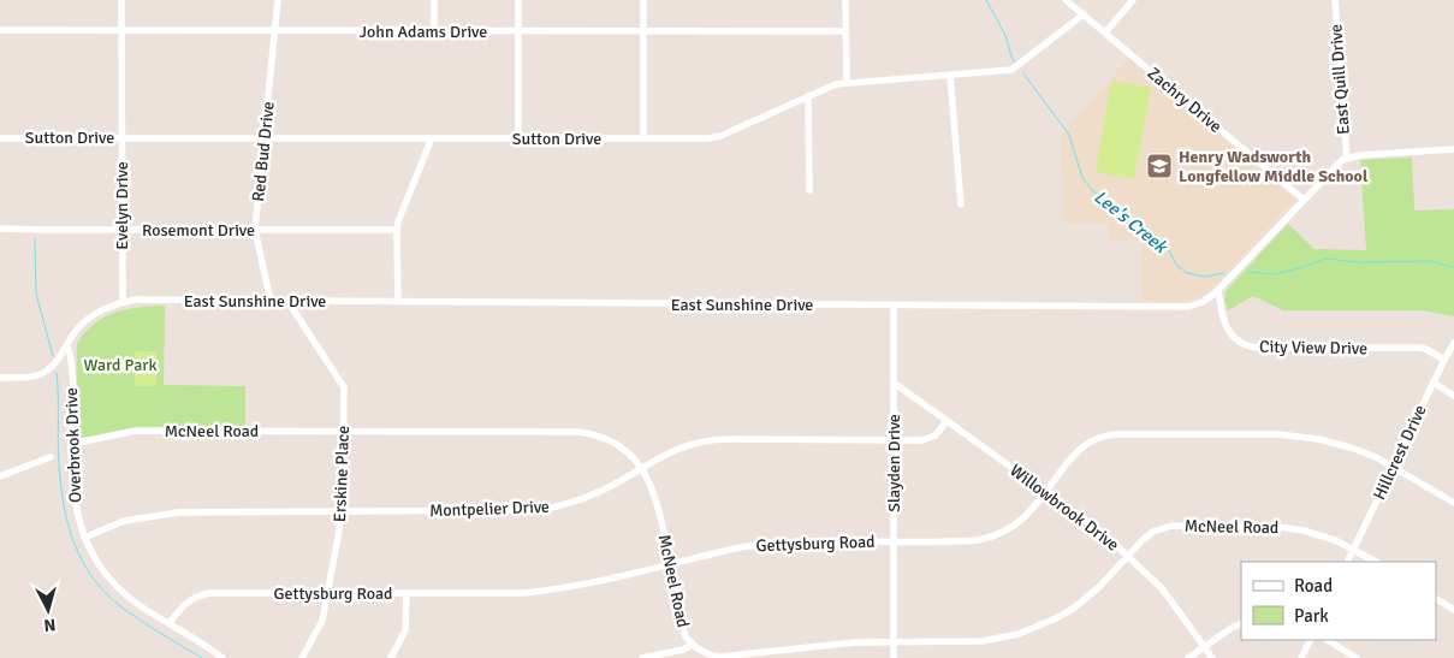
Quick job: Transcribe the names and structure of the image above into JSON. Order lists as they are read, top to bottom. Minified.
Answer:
{"streets":{"street":["John Adams Drive","East Quill Drive","Zachry Drive","Sutton Drive","Red Bud Drive","Evelyn Drive","Rosemont Drive","East Sunshine Drive","City View Drive","McNeel Road","Overbrook Drive","Hillcrest Drive","Slayden Drive","Erskine Place","Willowbrook Drive","Montpelier Drive","Gettysburg Road"]},"crossings":[["John Adams Drive","Red Bud Drive"],["John Adams Drive","Evelyn Drive"],["East Quill Drive","East Sunshine Drive"],["Zachry Drive","Sutton Drive"],["Zachry Drive","East Sunshine Drive"],["Sutton Drive","Red Bud Drive"],["Sutton Drive","Evelyn Drive"],["Red Bud Drive","Rosemont Drive"],["Red Bud Drive","East Sunshine Drive"],["Evelyn Drive","Rosemont Drive"],["Evelyn Drive","East Sunshine Drive"],["East Sunshine Drive","City View Drive"],["East Sunshine Drive","Overbrook Drive"],["East Sunshine Drive","Slayden Drive"],["East Sunshine Drive","Erskine Place"],["City View Drive","Hillcrest Drive"],["McNeel Road","Overbrook Drive"],["McNeel Road","Hillcrest Drive"],["McNeel Road","Slayden Drive"],["McNeel Road","Erskine Place"],["McNeel Road","Willowbrook Drive"],["McNeel Road","Montpelier Drive"],["McNeel Road","Gettysburg Road"],["Overbrook Drive","Montpelier Drive"],["Overbrook Drive","Gettysburg Road"],["Hillcrest Drive","Gettysburg Road"],["Slayden Drive","Willowbrook Drive"],["Slayden Drive","Montpelier Drive"],["Slayden Drive","Gettysburg Road"],["Erskine Place","Montpelier Drive"],["Erskine Place","Gettysburg Road"],["Willowbrook Drive","Montpelier Drive"],["Willowbrook Drive","Gettysburg Road"]],"water":["Lee's Creek"],"parks":["Ward Park"],"places":{"school or university":["Henry Wadsworth Longfellow Middle School"]},"legend":["Road","Park"],"north":"bottom"}
